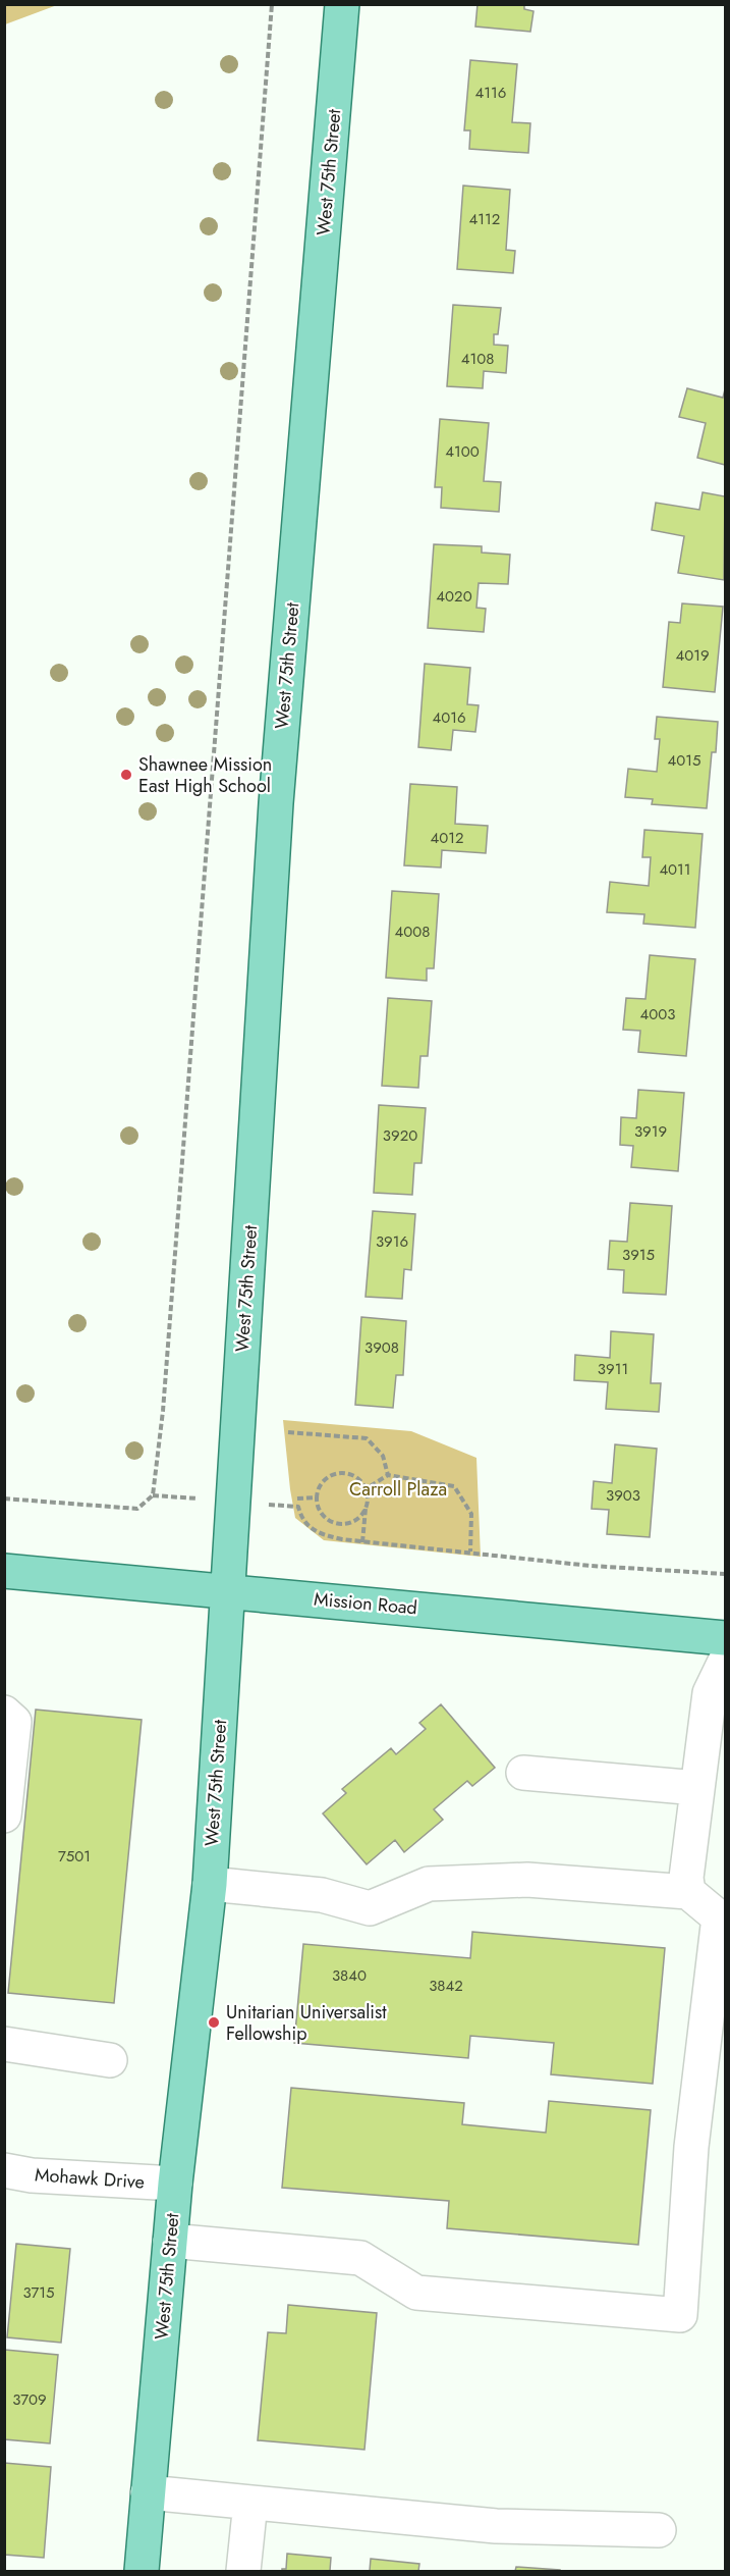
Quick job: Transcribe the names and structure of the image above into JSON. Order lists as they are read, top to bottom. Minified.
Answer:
{"streets":{"main road":["West 75th Street","Mission Road"],"street":["Mohawk Drive"]},"crossings":[["West 75th Street","Mission Road"],["West 75th Street","Mohawk Drive"]],"parks":["Carroll Plaza"],"places":["Shawnee Mission East High School","Unitarian Universalist Fellowship"],"house_numbers":["4116","4112","4108","4100","4020","4019","4016","4015","4012","4011","4008","4003","3919","3920","3916","3915","3908","3911","3903","7501","3840","3842","3715","3709"]}
